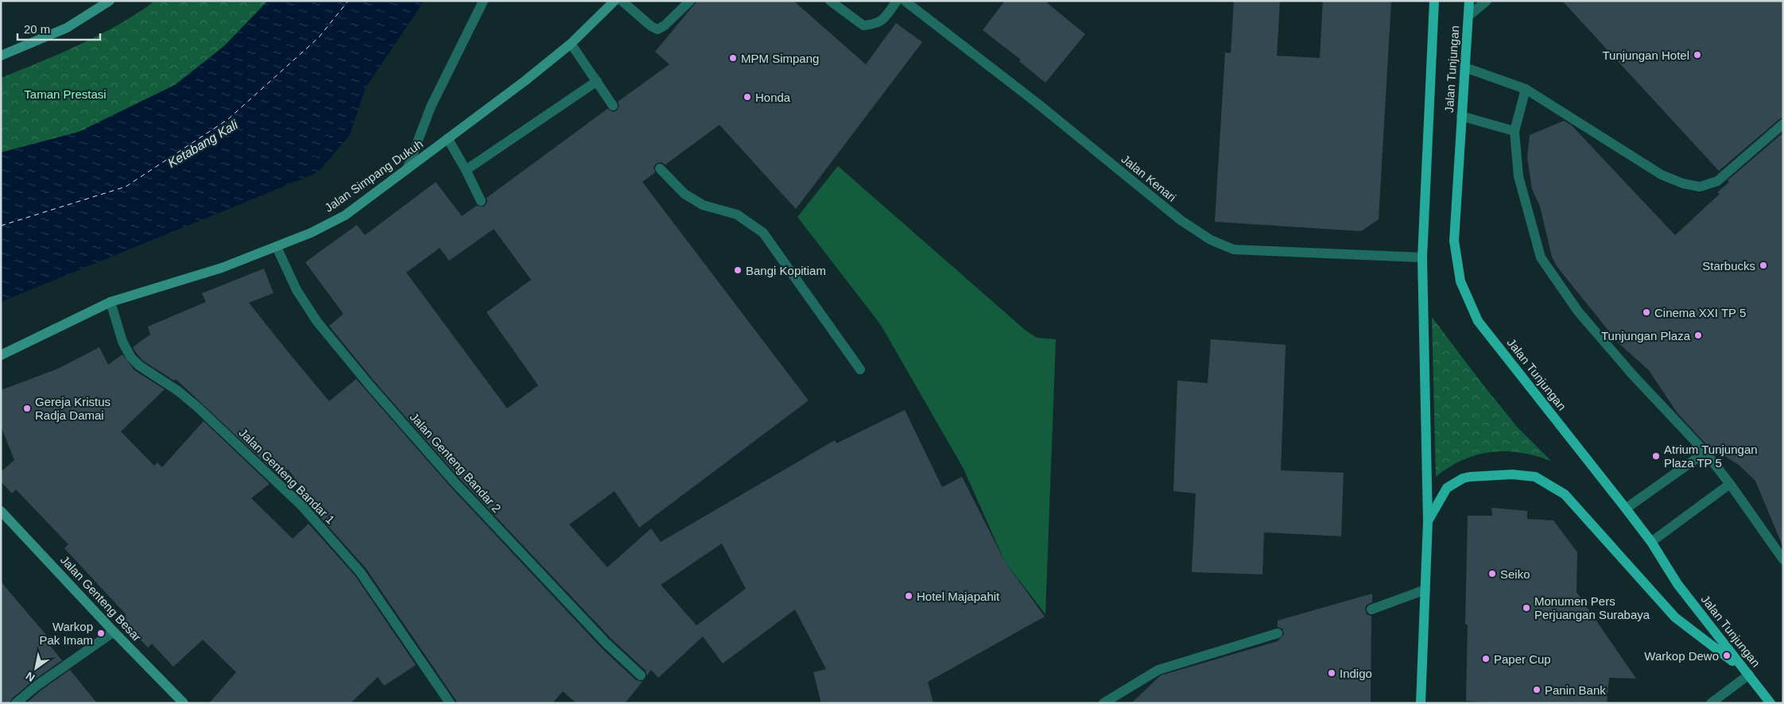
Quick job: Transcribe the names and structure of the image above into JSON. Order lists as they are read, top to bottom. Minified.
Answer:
{"streets":{"main road":["Jalan Tunjungan"],"street":["Jalan Simpang Dukuh","Jalan Kenari","Jalan Genteng Bandar 2","Jalan Genteng Bandar 1","Jalan Genteng Besar"]},"crossings":[["Jalan Tunjungan","Jalan Kenari"],["Jalan Simpang Dukuh","Jalan Genteng Bandar 2"],["Jalan Simpang Dukuh","Jalan Genteng Bandar 1"]],"water":["Ketabang Kali"],"parks":["Taman Prestasi"],"places":["Tunjungan Hotel","MPM Simpang","Honda","Starbucks","Bangi Kopitiam","Cinema XXI TP 5","Tunjungan Plaza","Gereja Kristus Radja Damai","Atrium Tunjungan Plaza TP 5","Seiko","Hotel Majapahit","Monumen Pers Perjuangan Surabaya","Warkop Pak Imam","Warkop Dewo","Paper Cup","Indigo","Panin Bank"],"scale_bar":"20 m","north":"bottom left"}
